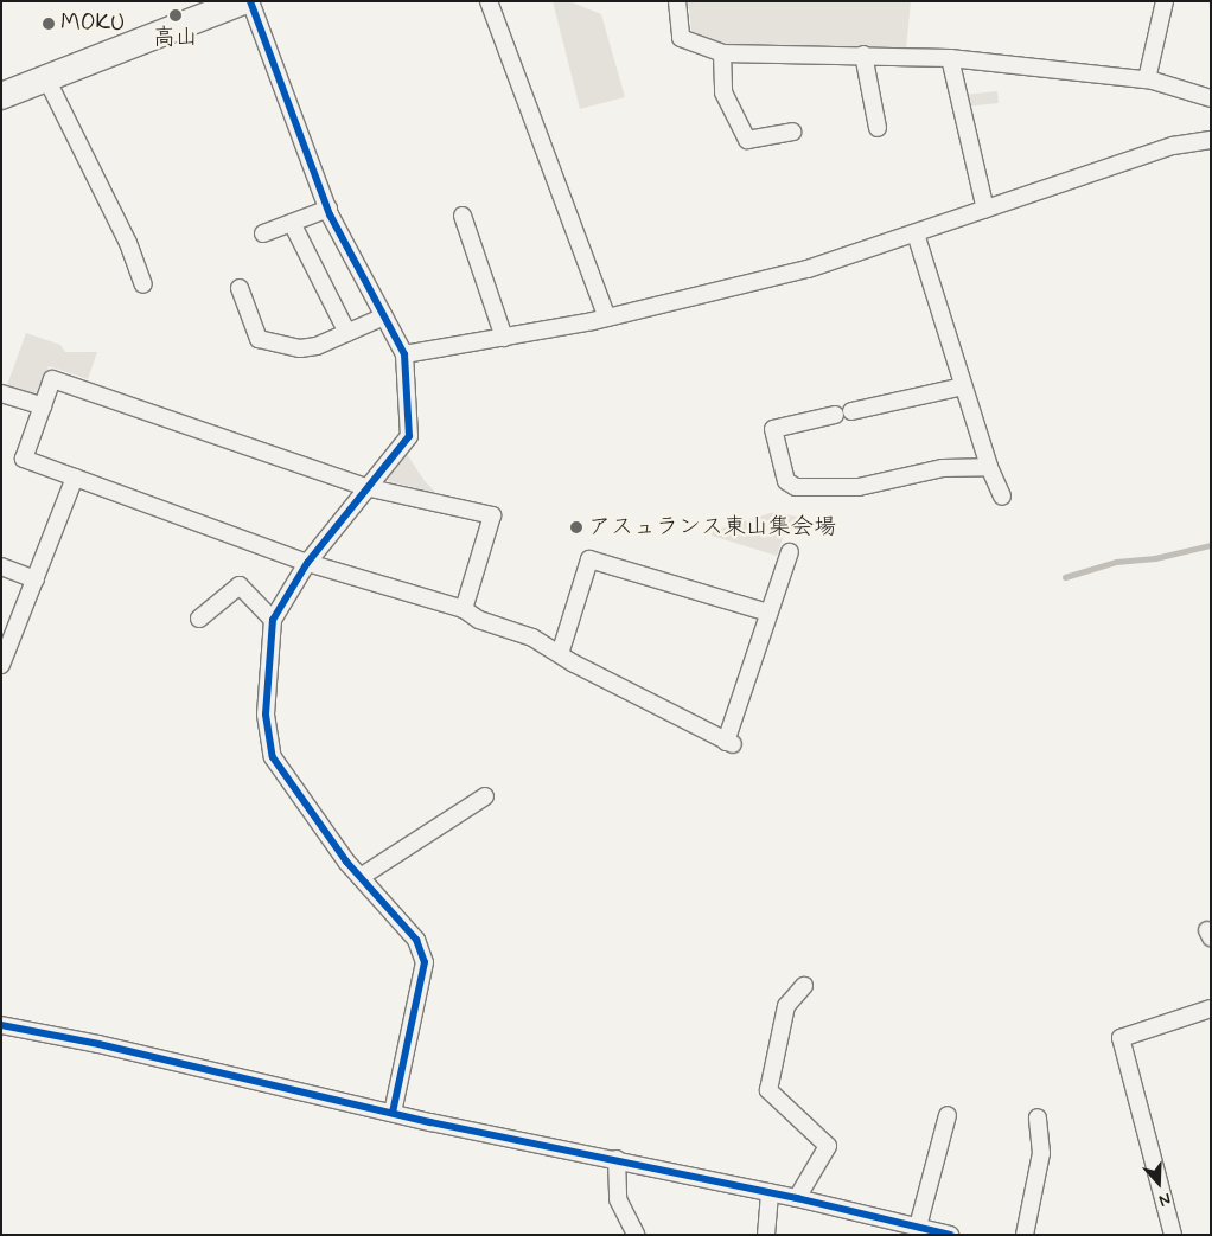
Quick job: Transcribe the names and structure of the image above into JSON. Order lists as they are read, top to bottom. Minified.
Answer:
{"places":["高山","MOKU","アスュランス東山集会場"],"north":"bottom"}
